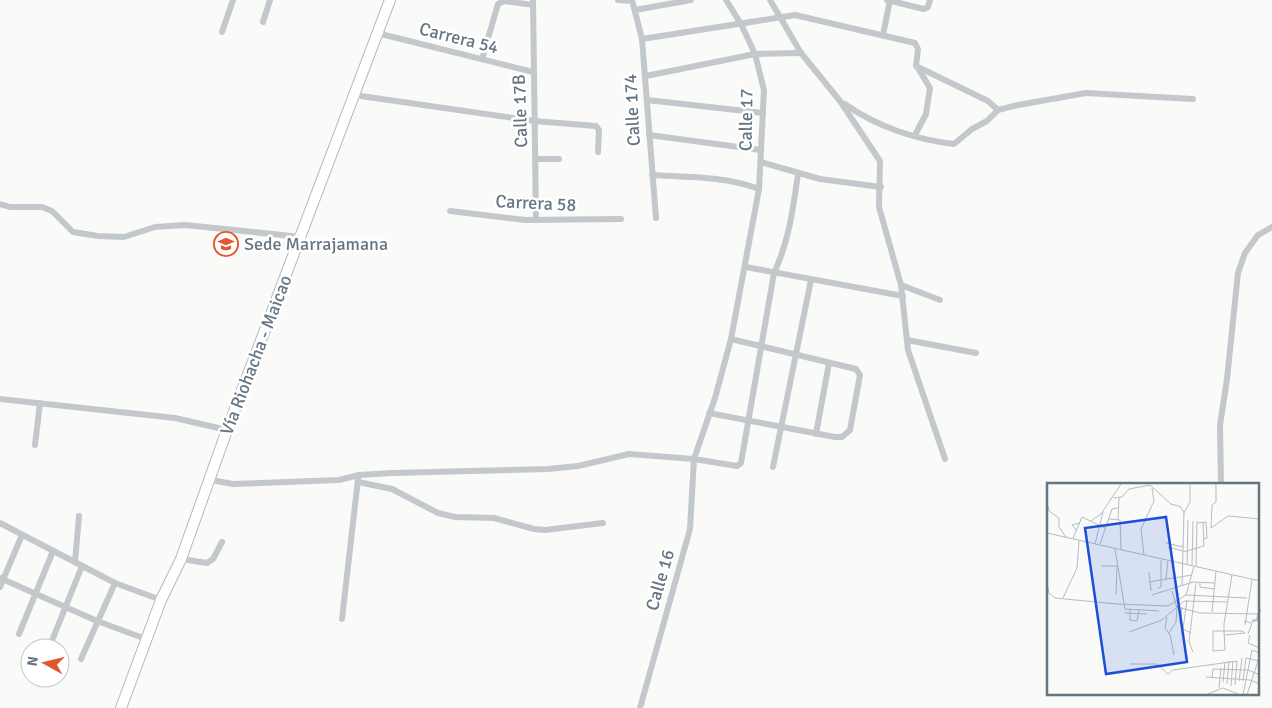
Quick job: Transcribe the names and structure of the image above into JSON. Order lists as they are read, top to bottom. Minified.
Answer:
{"streets":{"highway":["Vía Riohacha - Maicao"],"street":["Carrera 54","Calle 174","Calle 17B","Calle 17","Carrera 58","Calle 16"]},"crossings":[["Carrera 54","Calle 17B"],["Carrera 54","Vía Riohacha - Maicao"],["Calle 17B","Carrera 58"],["Calle 17","Calle 16"]],"places":{"school or university":["Sede Marrajamana"]},"north":"left"}
